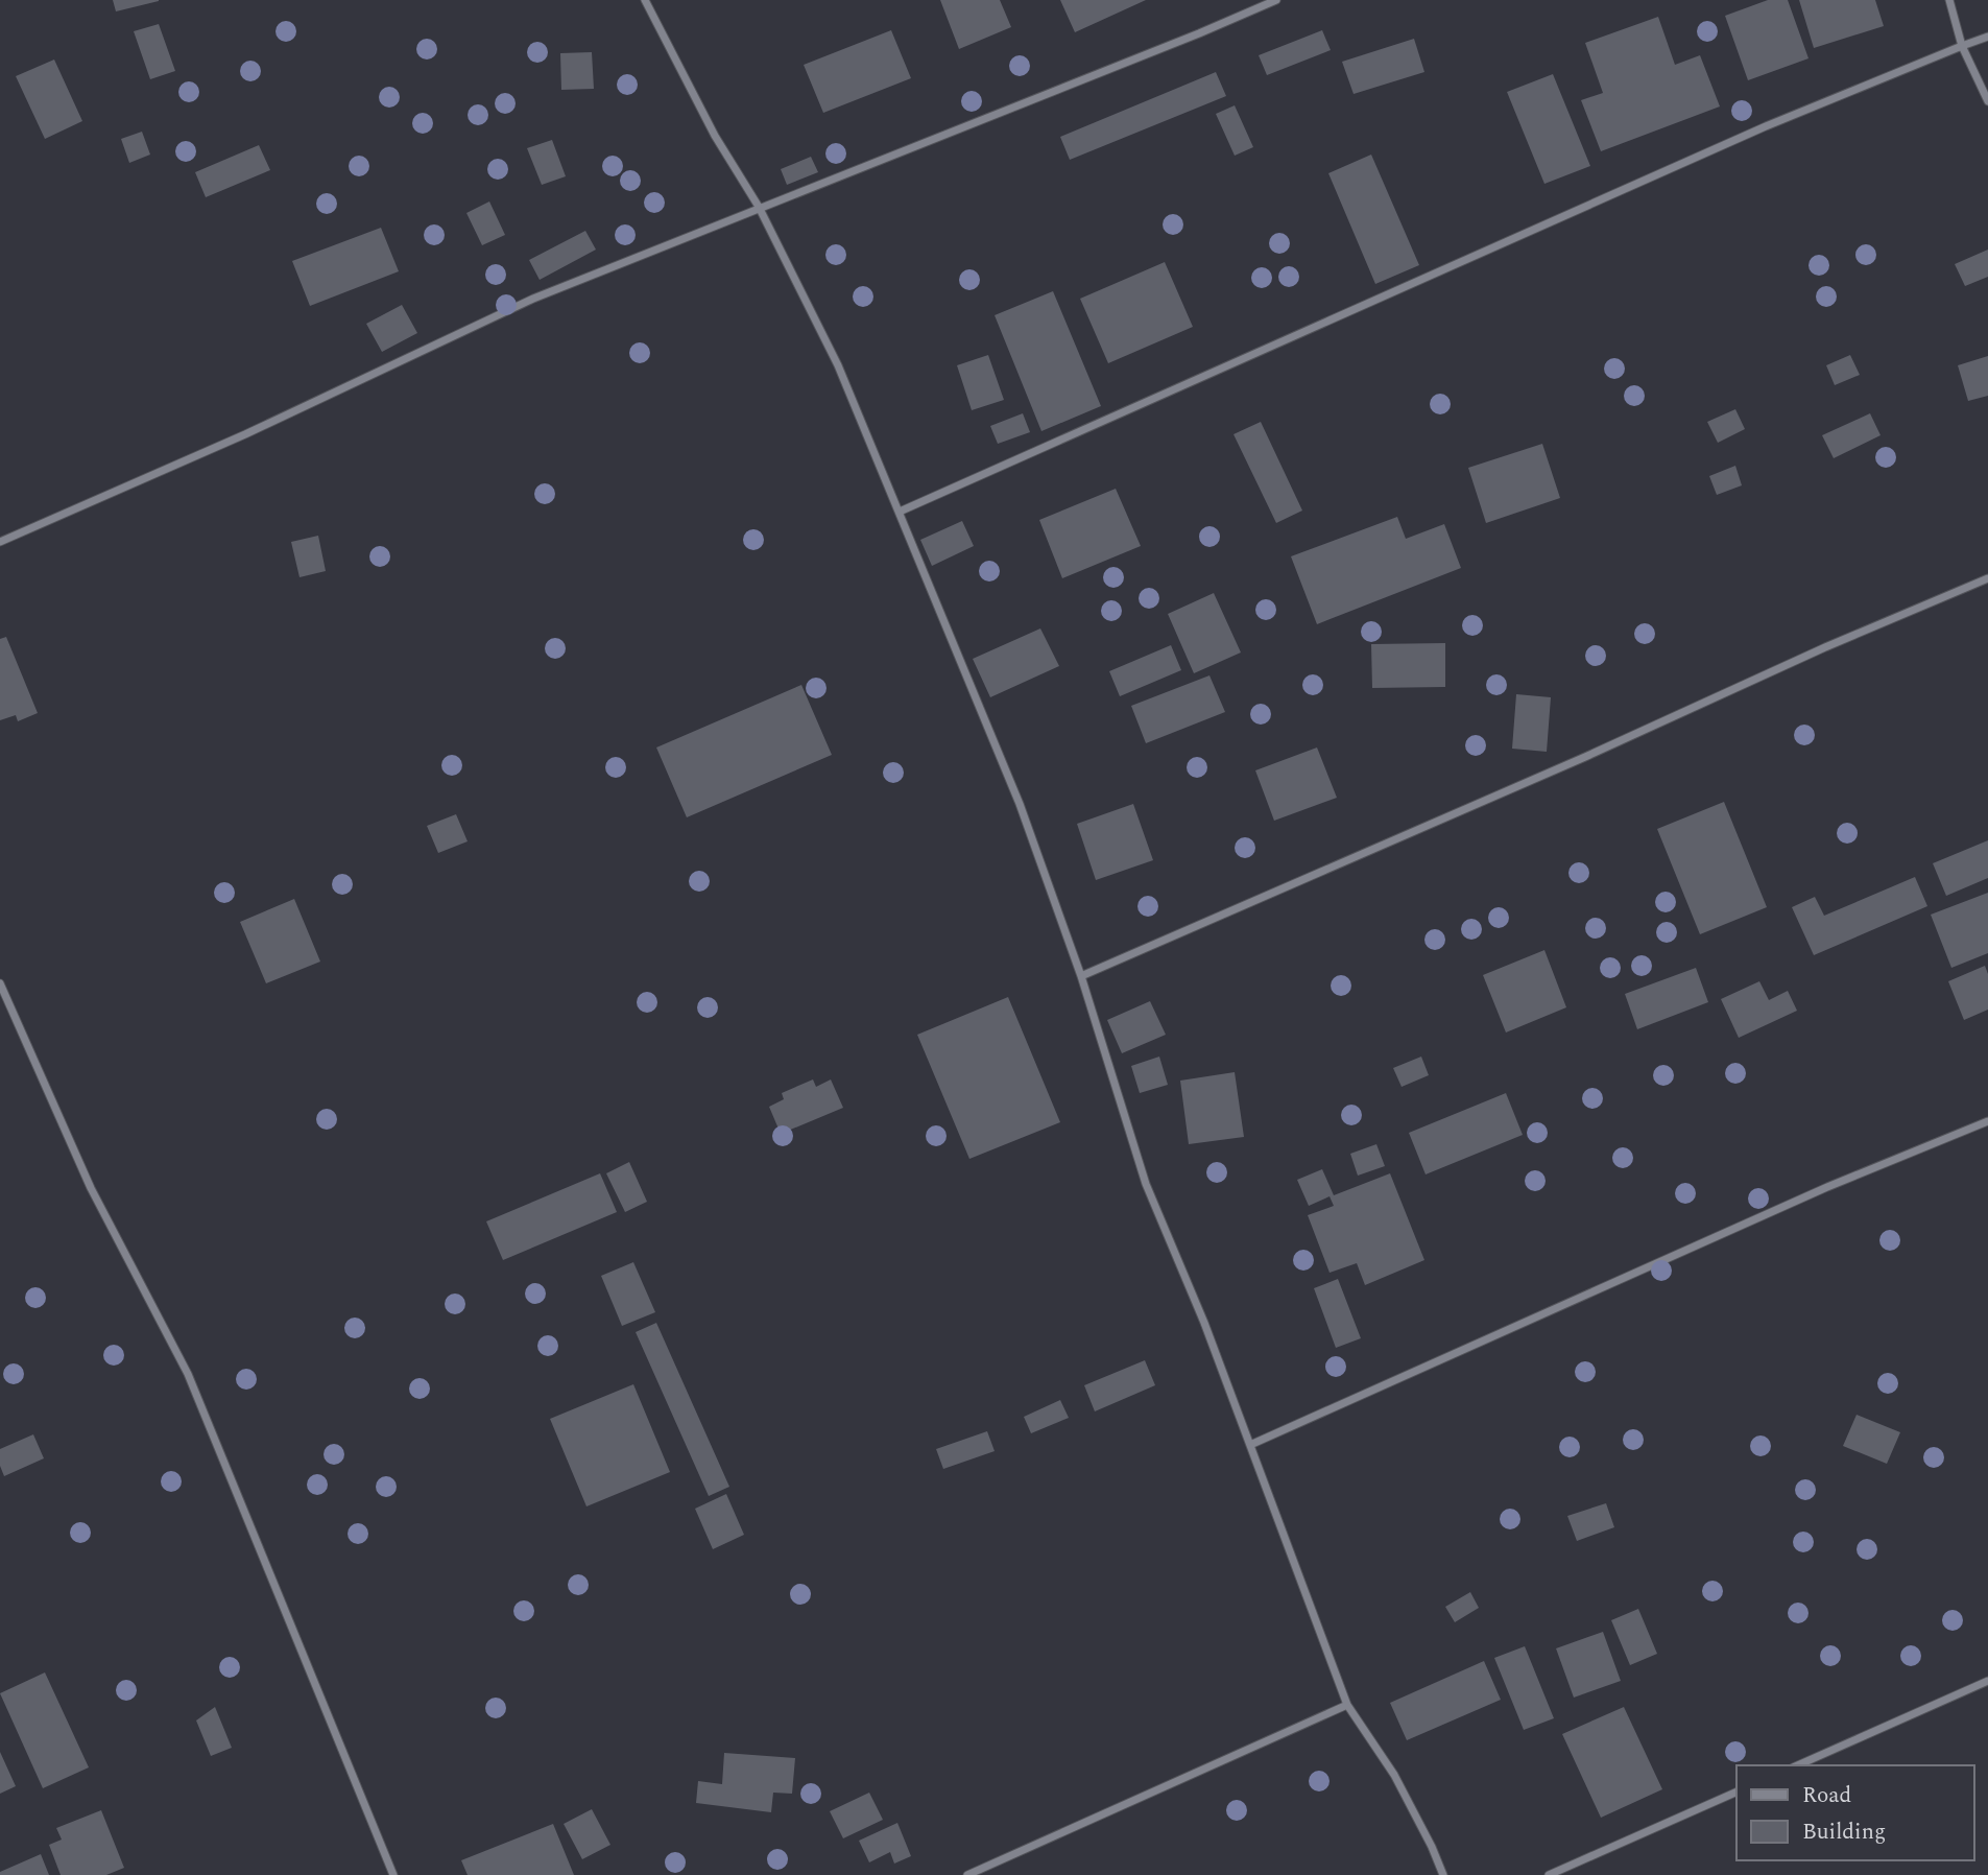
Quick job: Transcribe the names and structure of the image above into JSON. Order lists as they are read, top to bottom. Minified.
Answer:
{"legend":["Road","Building"]}
